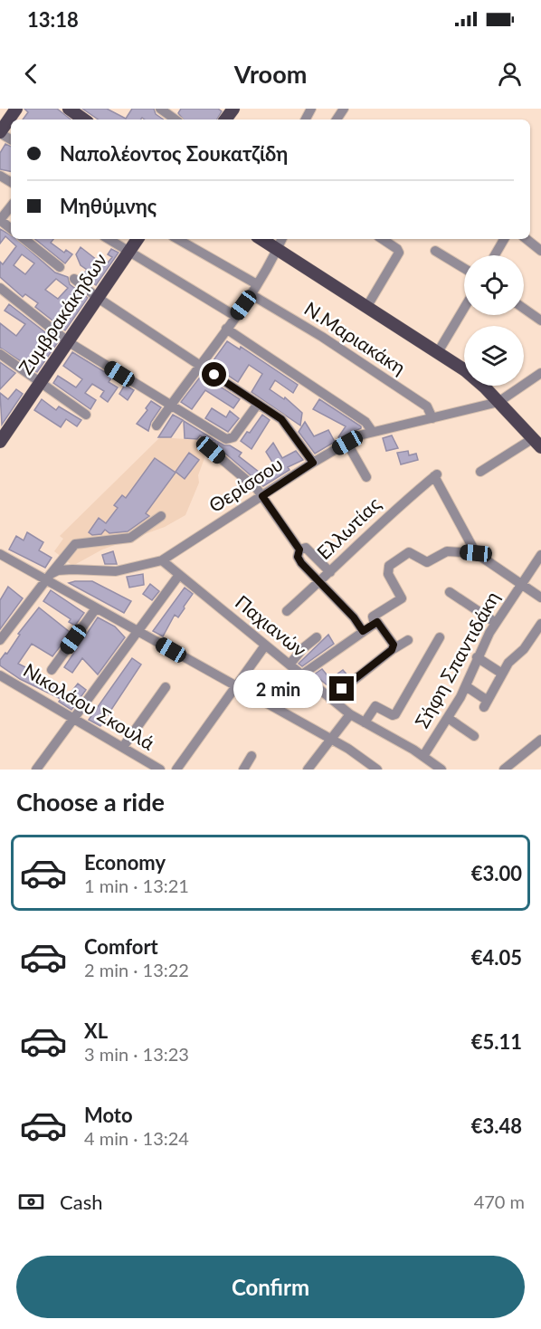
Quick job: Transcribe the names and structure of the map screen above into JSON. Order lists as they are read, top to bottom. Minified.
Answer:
{"streets":{"main road":["Ζυμβρακάκηδων"],"street":["Ν.Μαριακάκη","Θερίσσου","Ελλωτίας","Παχιανών","Σήφη Σπαντιδάκη","Νικολάου Σκουλά"]},"crossings":[["Ν.Μαριακάκη","Θερίσσου"],["Θερίσσου","Παχιανών"],["Παχιανών","Σήφη Σπαντιδάκη"]],"page":{"status":"13:18","header":"Vroom","banner":["Ναπολέοντος Σουκατζίδη","Μηθύμνης"],"bubble":"2 min","heading":"Choose a ride","list":[{"name":"Economy","note":"1 min · 13:21","value":"€3.00"},{"name":"Comfort","note":"2 min · 13:22","value":"€4.05"},{"name":"XL","note":"3 min · 13:23","value":"€5.11"},{"name":"Moto","note":"4 min · 13:24","value":"€3.48"}],"pay":["Cash","470 m"],"buttons":"Confirm"}}
